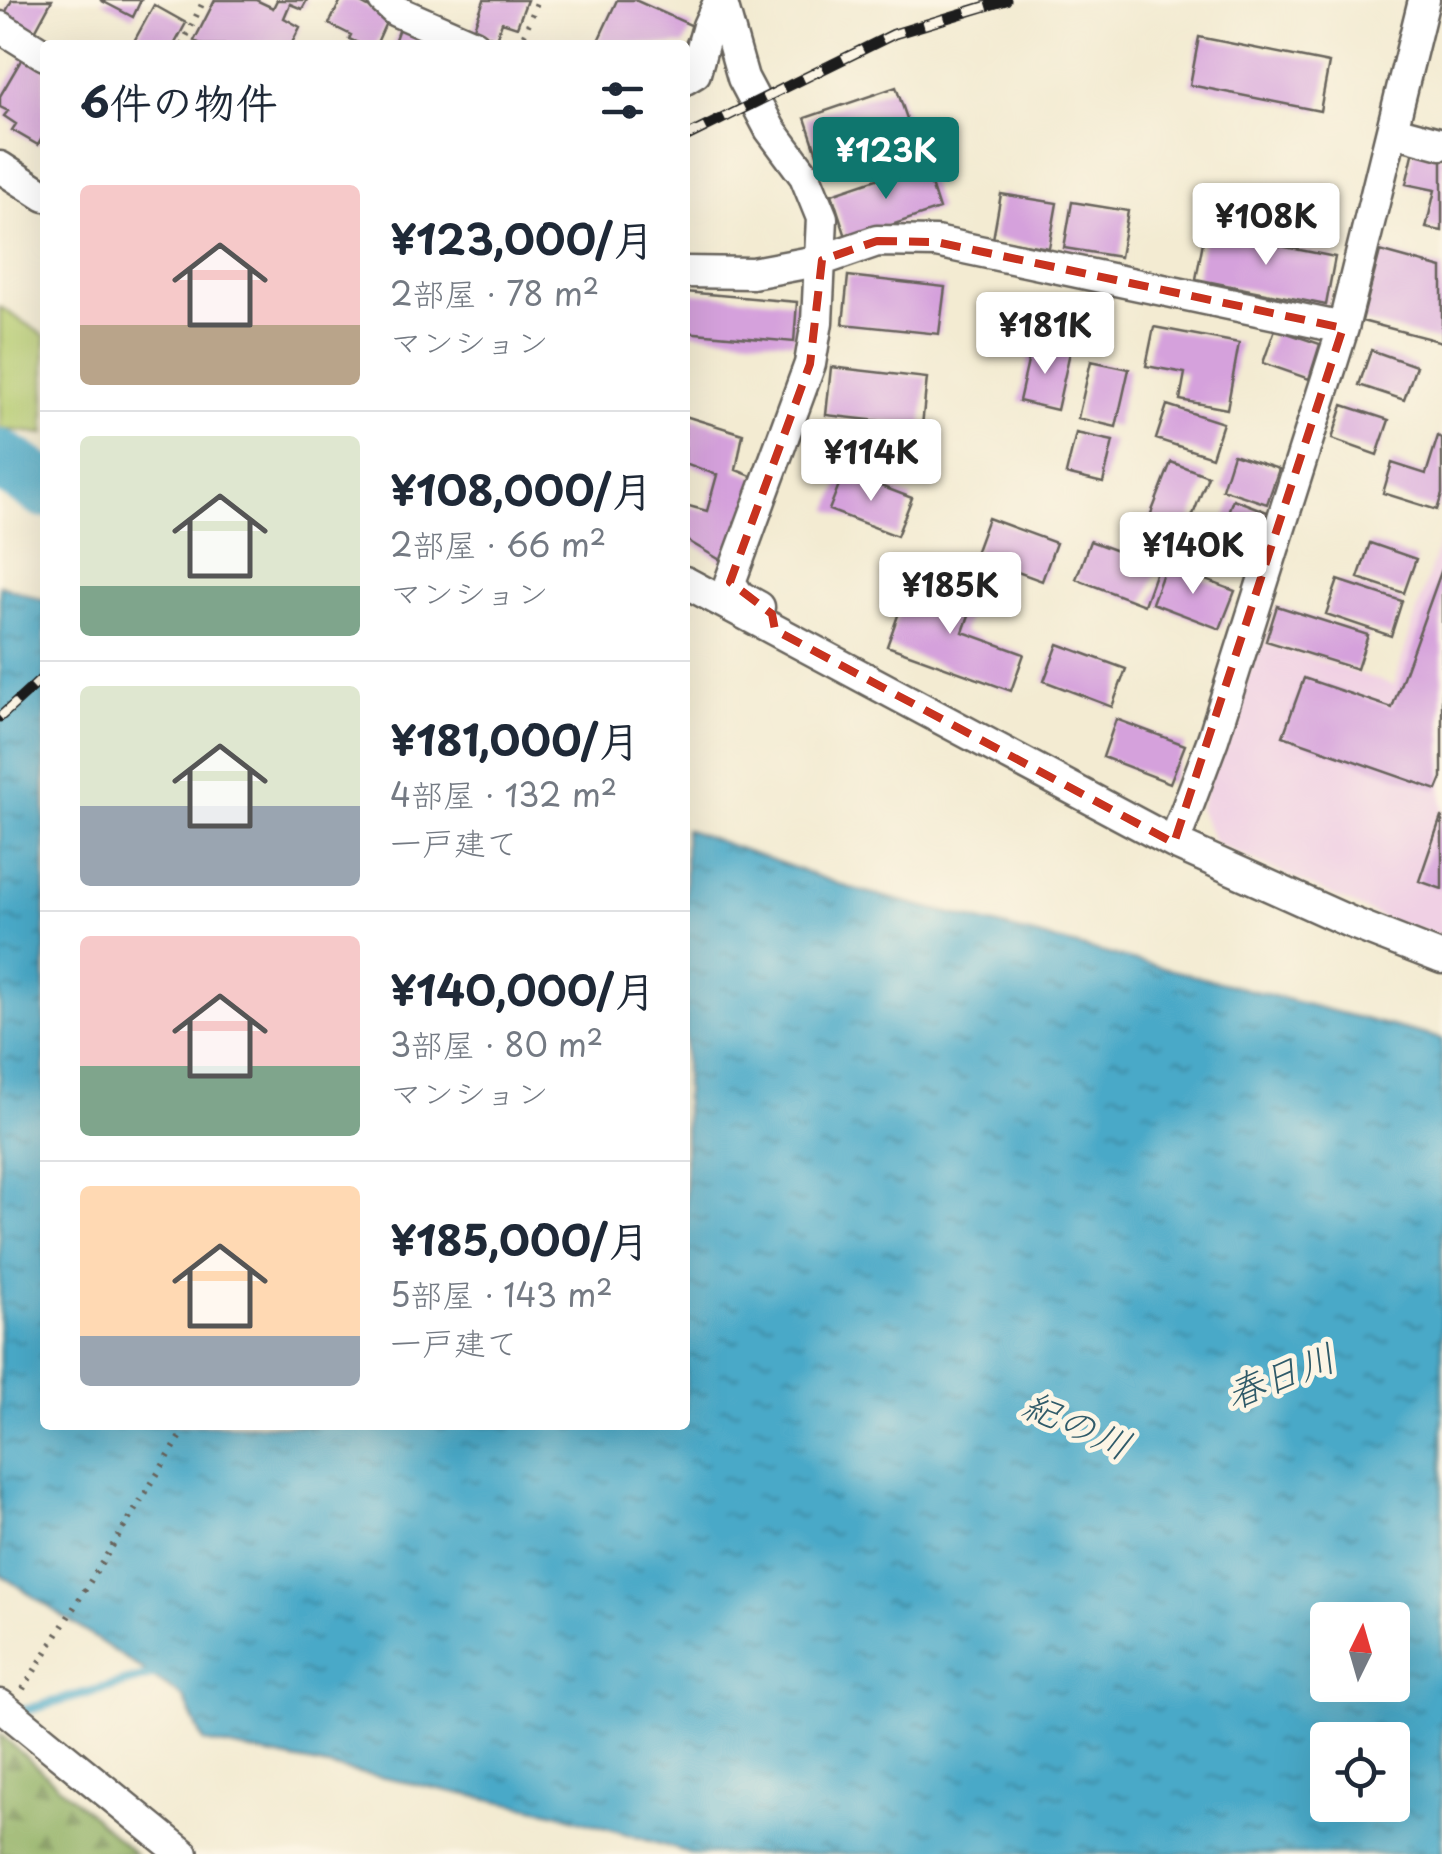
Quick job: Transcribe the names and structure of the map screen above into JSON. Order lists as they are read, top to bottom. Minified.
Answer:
{"water":["春日川","紀の川"],"north":"top","page":{"heading":"6件の物件","price":["¥123K","¥108K","¥181K","¥114K","¥140K","¥185K"],"list":[{"name":"¥123,000/月","note":"2部屋 · 78 m² · マンション"},{"name":"¥108,000/月","note":"2部屋 · 66 m² · マンション"},{"name":"¥181,000/月","note":"4部屋 · 132 m² · 一戸建て"},{"name":"¥140,000/月","note":"3部屋 · 80 m² · マンション"},{"name":"¥185,000/月","note":"5部屋 · 143 m² · 一戸建て"}]}}
